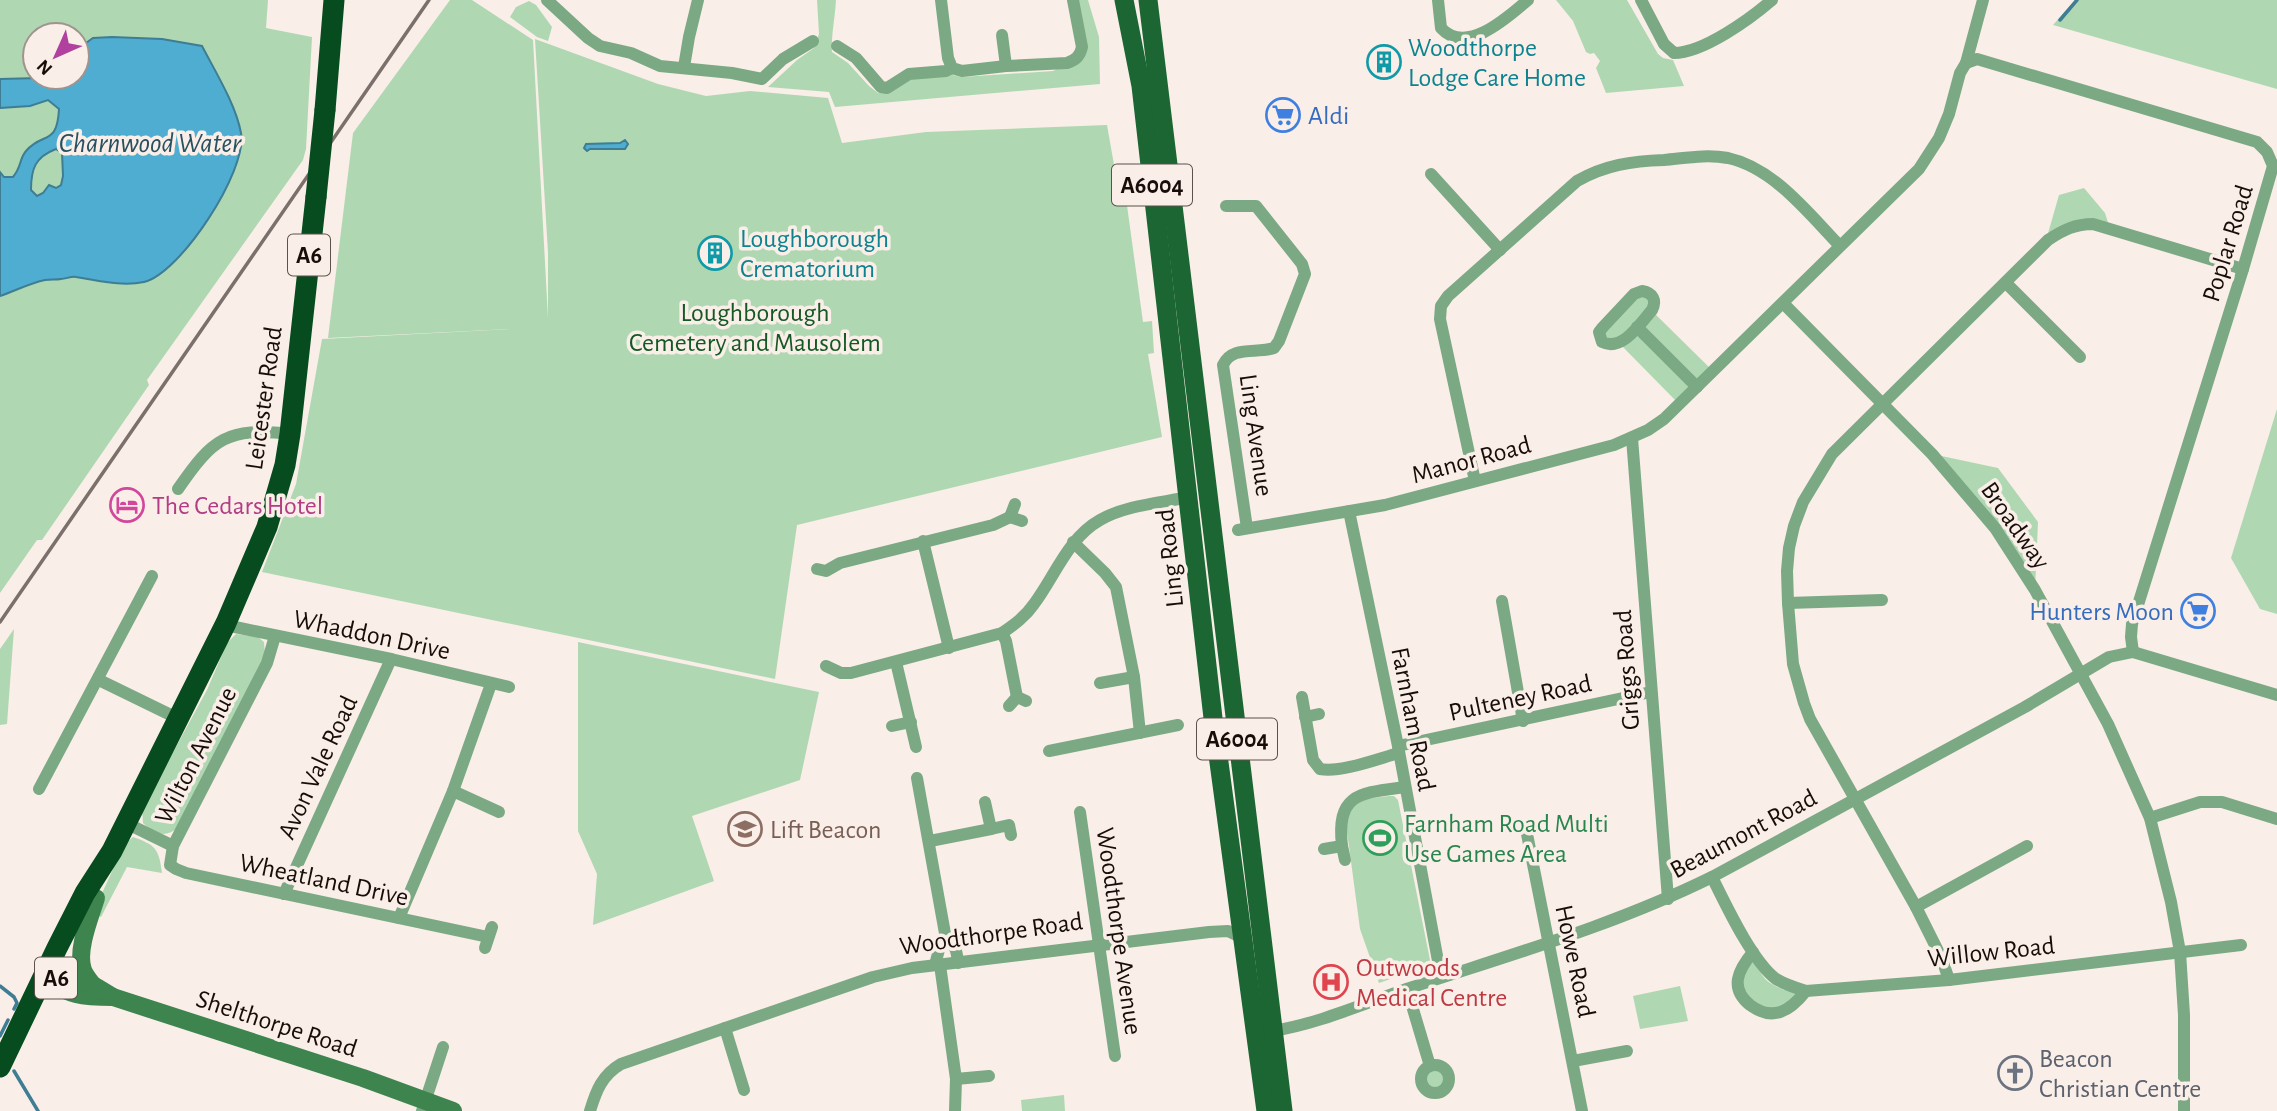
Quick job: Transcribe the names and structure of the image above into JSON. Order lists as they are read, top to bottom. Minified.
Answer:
{"streets":{"highway":["A6","Leicester Road"],"main road":["A6004","Ling Road"],"street":["Poplar Road","Ling Avenue","Manor Road","Broadway","Whaddon Drive","Griggs Road","Pulteney Road","Farnham Road","Wilton Avenue","Avon Vale Road","Beaumont Road","Wheatland Drive","Woodthorpe Avenue","Woodthorpe Road","Willow Road","Howe Road","Shelthorpe Road"]},"crossings":[["Poplar Road","Manor Road"],["Poplar Road","Beaumont Road"],["Leicester Road","Whaddon Drive"],["Leicester Road","Wilton Avenue"],["Leicester Road","Shelthorpe Road"],["Ling Avenue","Manor Road"],["Manor Road","Broadway"],["Manor Road","Griggs Road"],["Manor Road","Farnham Road"],["Broadway","Beaumont Road"],["Broadway","Willow Road"],["Ling Road","Beaumont Road"],["Ling Road","Woodthorpe Road"],["Whaddon Drive","Wilton Avenue"],["Whaddon Drive","Avon Vale Road"],["Griggs Road","Pulteney Road"],["Griggs Road","Beaumont Road"],["Pulteney Road","Farnham Road"],["Farnham Road","Beaumont Road"],["Wilton Avenue","Wheatland Drive"],["Avon Vale Road","Wheatland Drive"],["Beaumont Road","Willow Road"],["Beaumont Road","Howe Road"],["Woodthorpe Avenue","Woodthorpe Road"]],"water":["Charnwood Water"],"parks":["Loughborough Cemetery and Mausolem"],"places":{"building":["Woodthorpe Lodge Care Home","Loughborough Crematorium"],"supermarket":["Aldi","Hunters Moon"],"hotel":["The Cedars Hotel"],"school or university":["Lift Beacon"],"sports":["Farnham Road Multi Use Games Area"],"hospital":["Outwoods Medical Centre"],"church":["Beacon Christian Centre"]},"north":"bottom left"}
